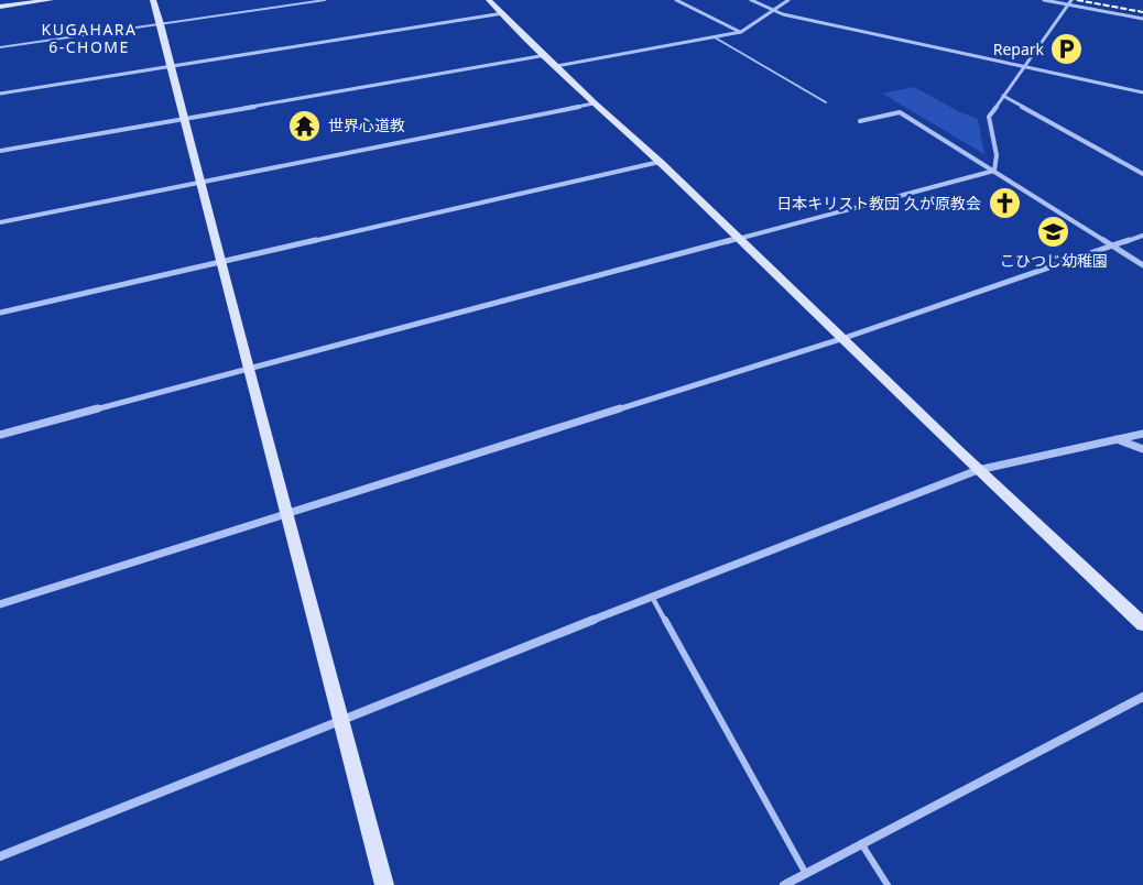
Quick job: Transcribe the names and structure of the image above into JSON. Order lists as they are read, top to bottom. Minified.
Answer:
{"districts":["KUGAHARA 6-CHOME"],"places":{"parking":["Repark"],"temple":["世界心道教"],"church":["日本キリスト教団 久が原教会"],"school or university":["こひつじ幼稚園"]}}
